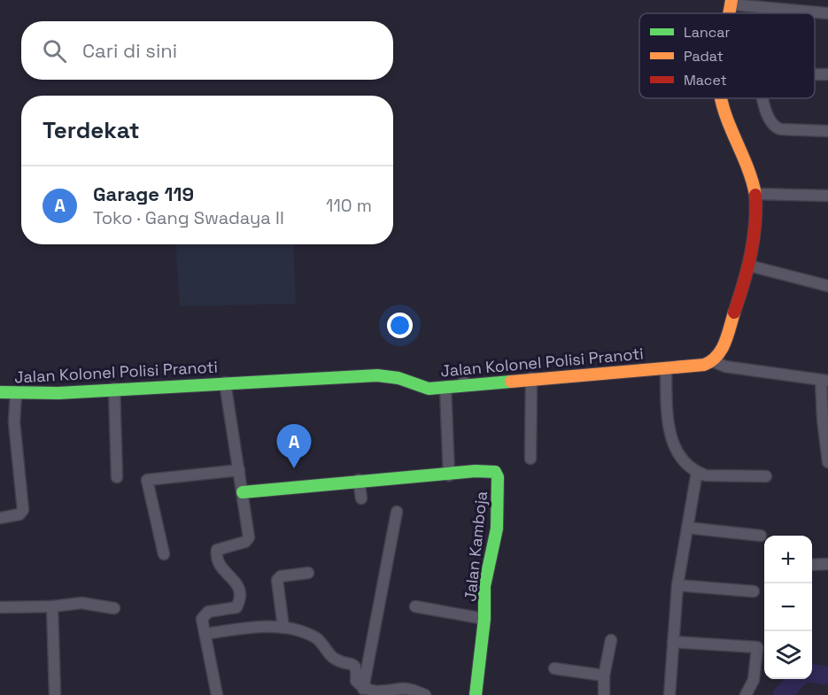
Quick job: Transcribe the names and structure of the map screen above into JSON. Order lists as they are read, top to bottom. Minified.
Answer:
{"streets":{"street":["Jalan Kolonel Polisi Pranoti","Jalan Kamboja"]},"legend":["Lancar","Padat","Macet"],"page":{"search":"Cari di sini","heading":"Terdekat","list":[{"mark":"A","name":"Garage 119","note":"Toko · Gang Swadaya II","value":"110 m"}],"pins":"A","map_buttons":["+","−"]}}
